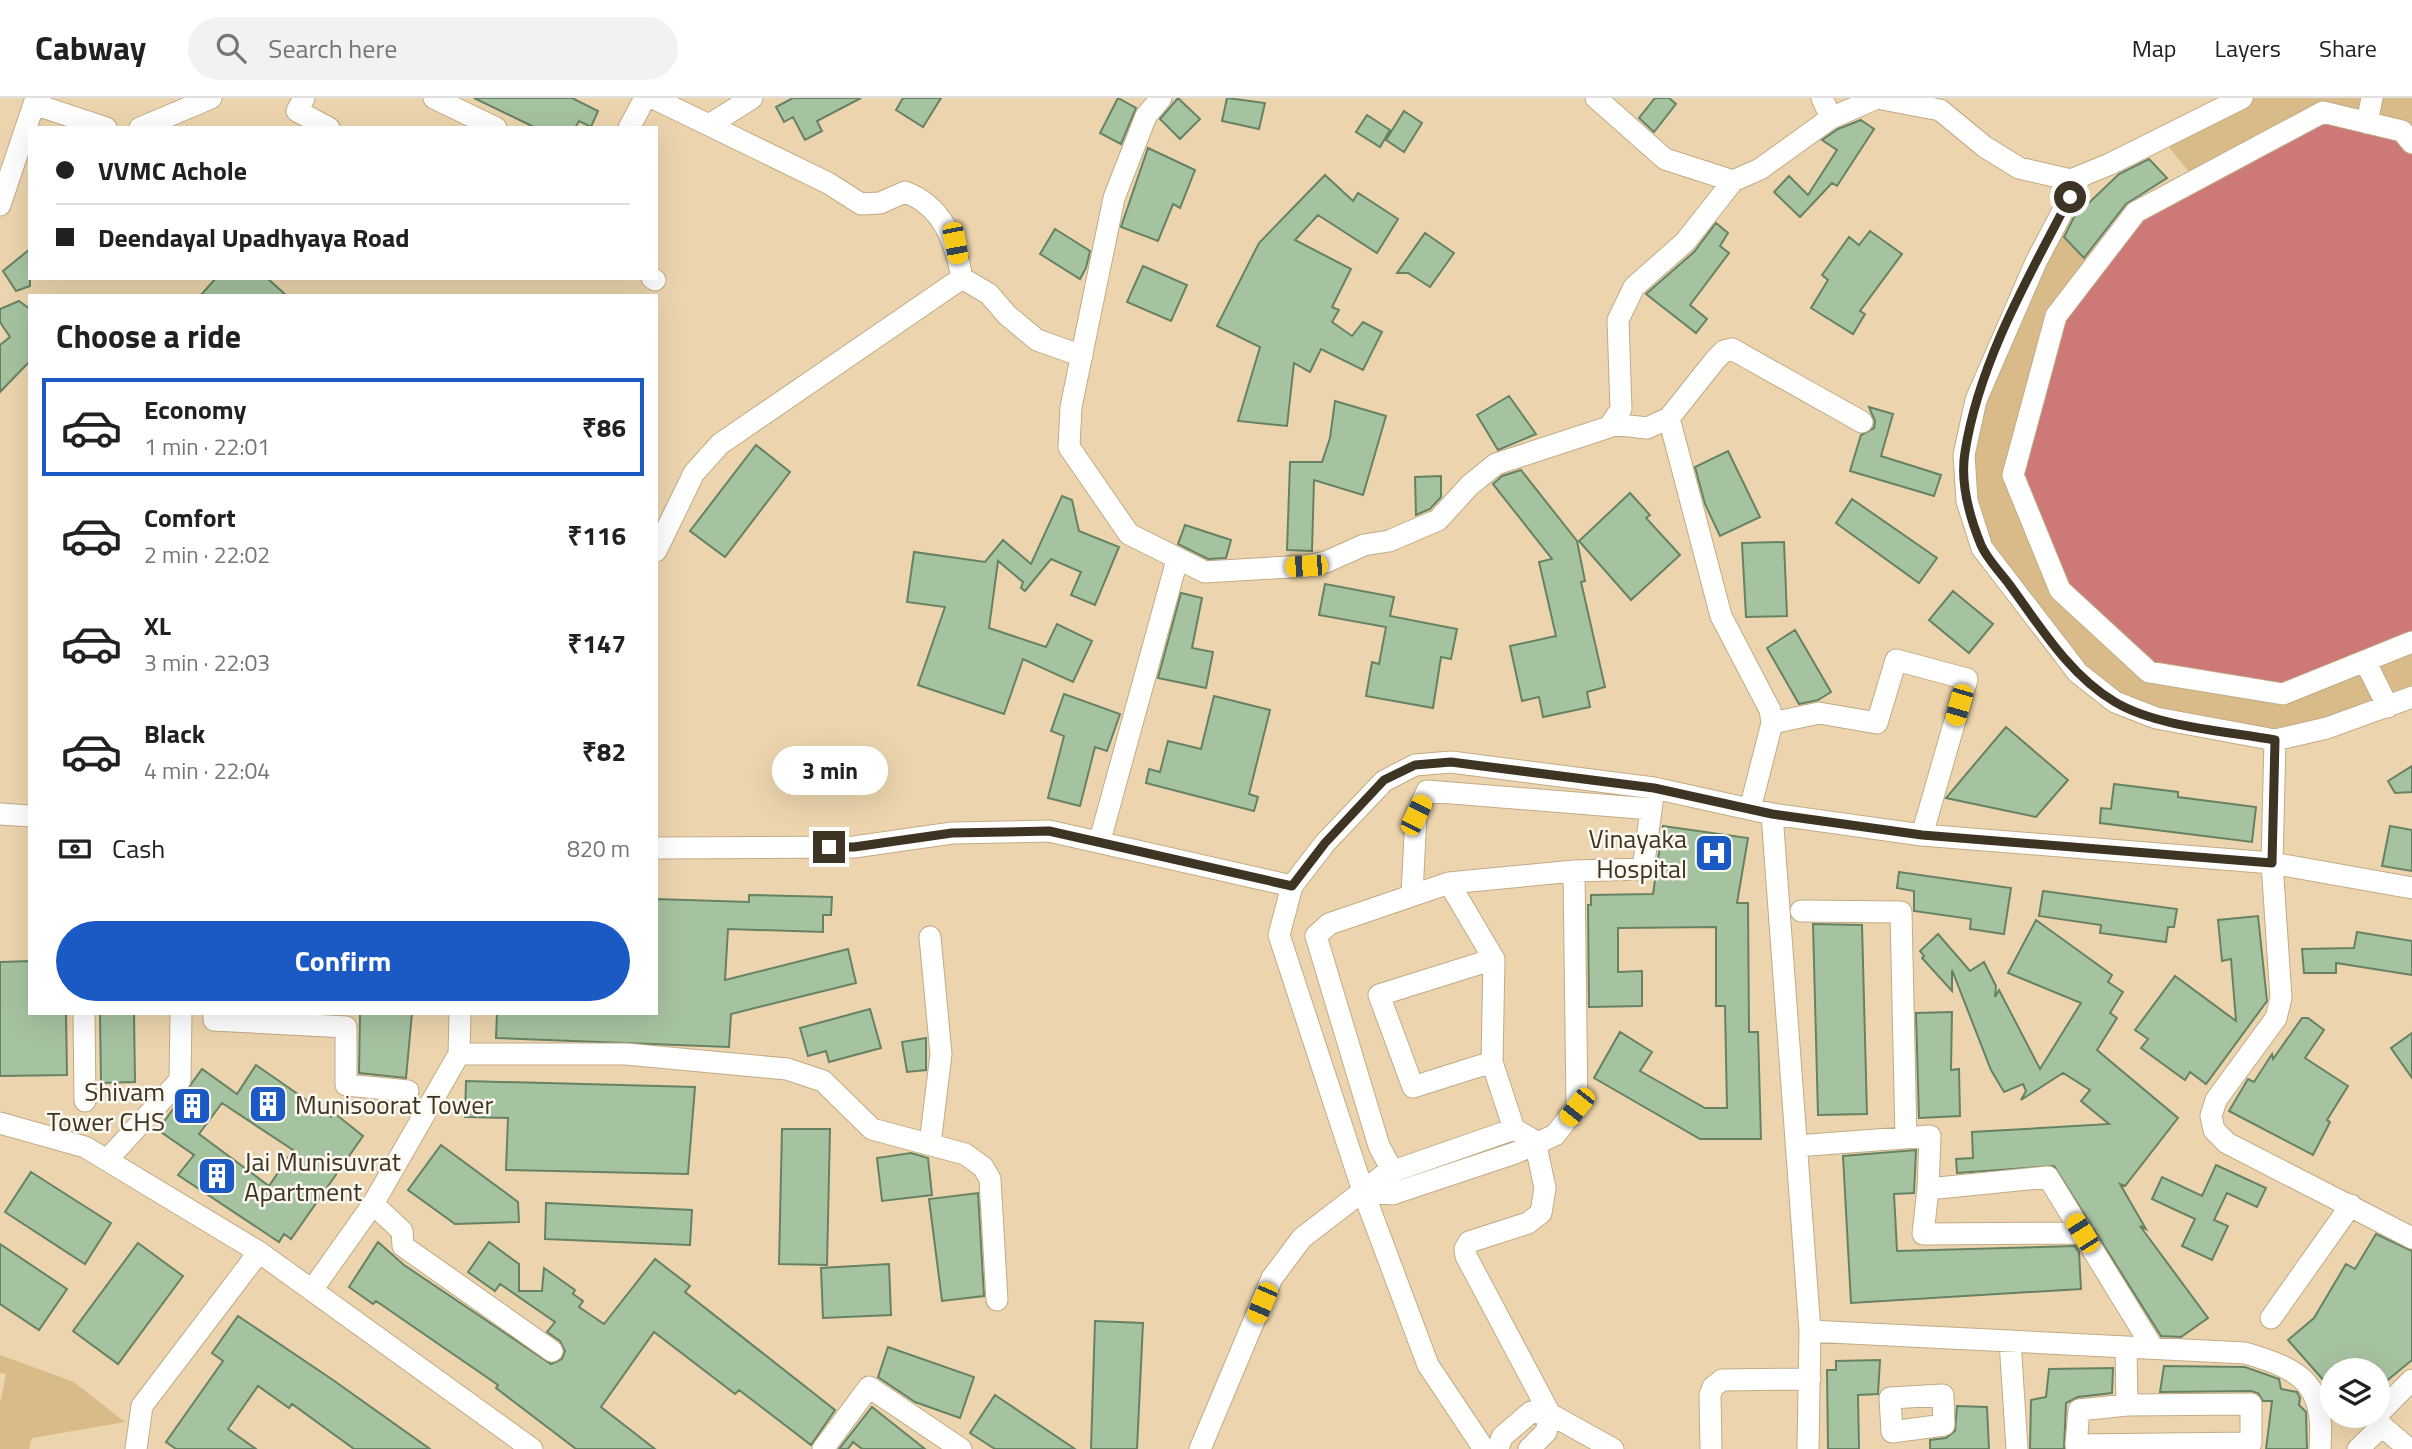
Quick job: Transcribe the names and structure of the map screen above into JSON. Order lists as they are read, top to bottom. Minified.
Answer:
{"places":{"hospital":["Vinayaka Hospital"],"building":["Munisoorat Tower","Shivam Tower CHS","Jai Munisuvrat Apartment"]},"page":{"header":"Cabway","search":"Search here","nav":["Map","Layers","Share"],"banner":["VVMC Achole","Deendayal Upadhyaya Road"],"heading":"Choose a ride","list":[{"name":"Economy","note":"1 min · 22:01","value":"₹86"},{"name":"Comfort","note":"2 min · 22:02","value":"₹116"},{"name":"XL","note":"3 min · 22:03","value":"₹147"},{"name":"Black","note":"4 min · 22:04","value":"₹82"}],"bubble":"3 min","pay":["Cash","820 m"],"buttons":"Confirm"}}
